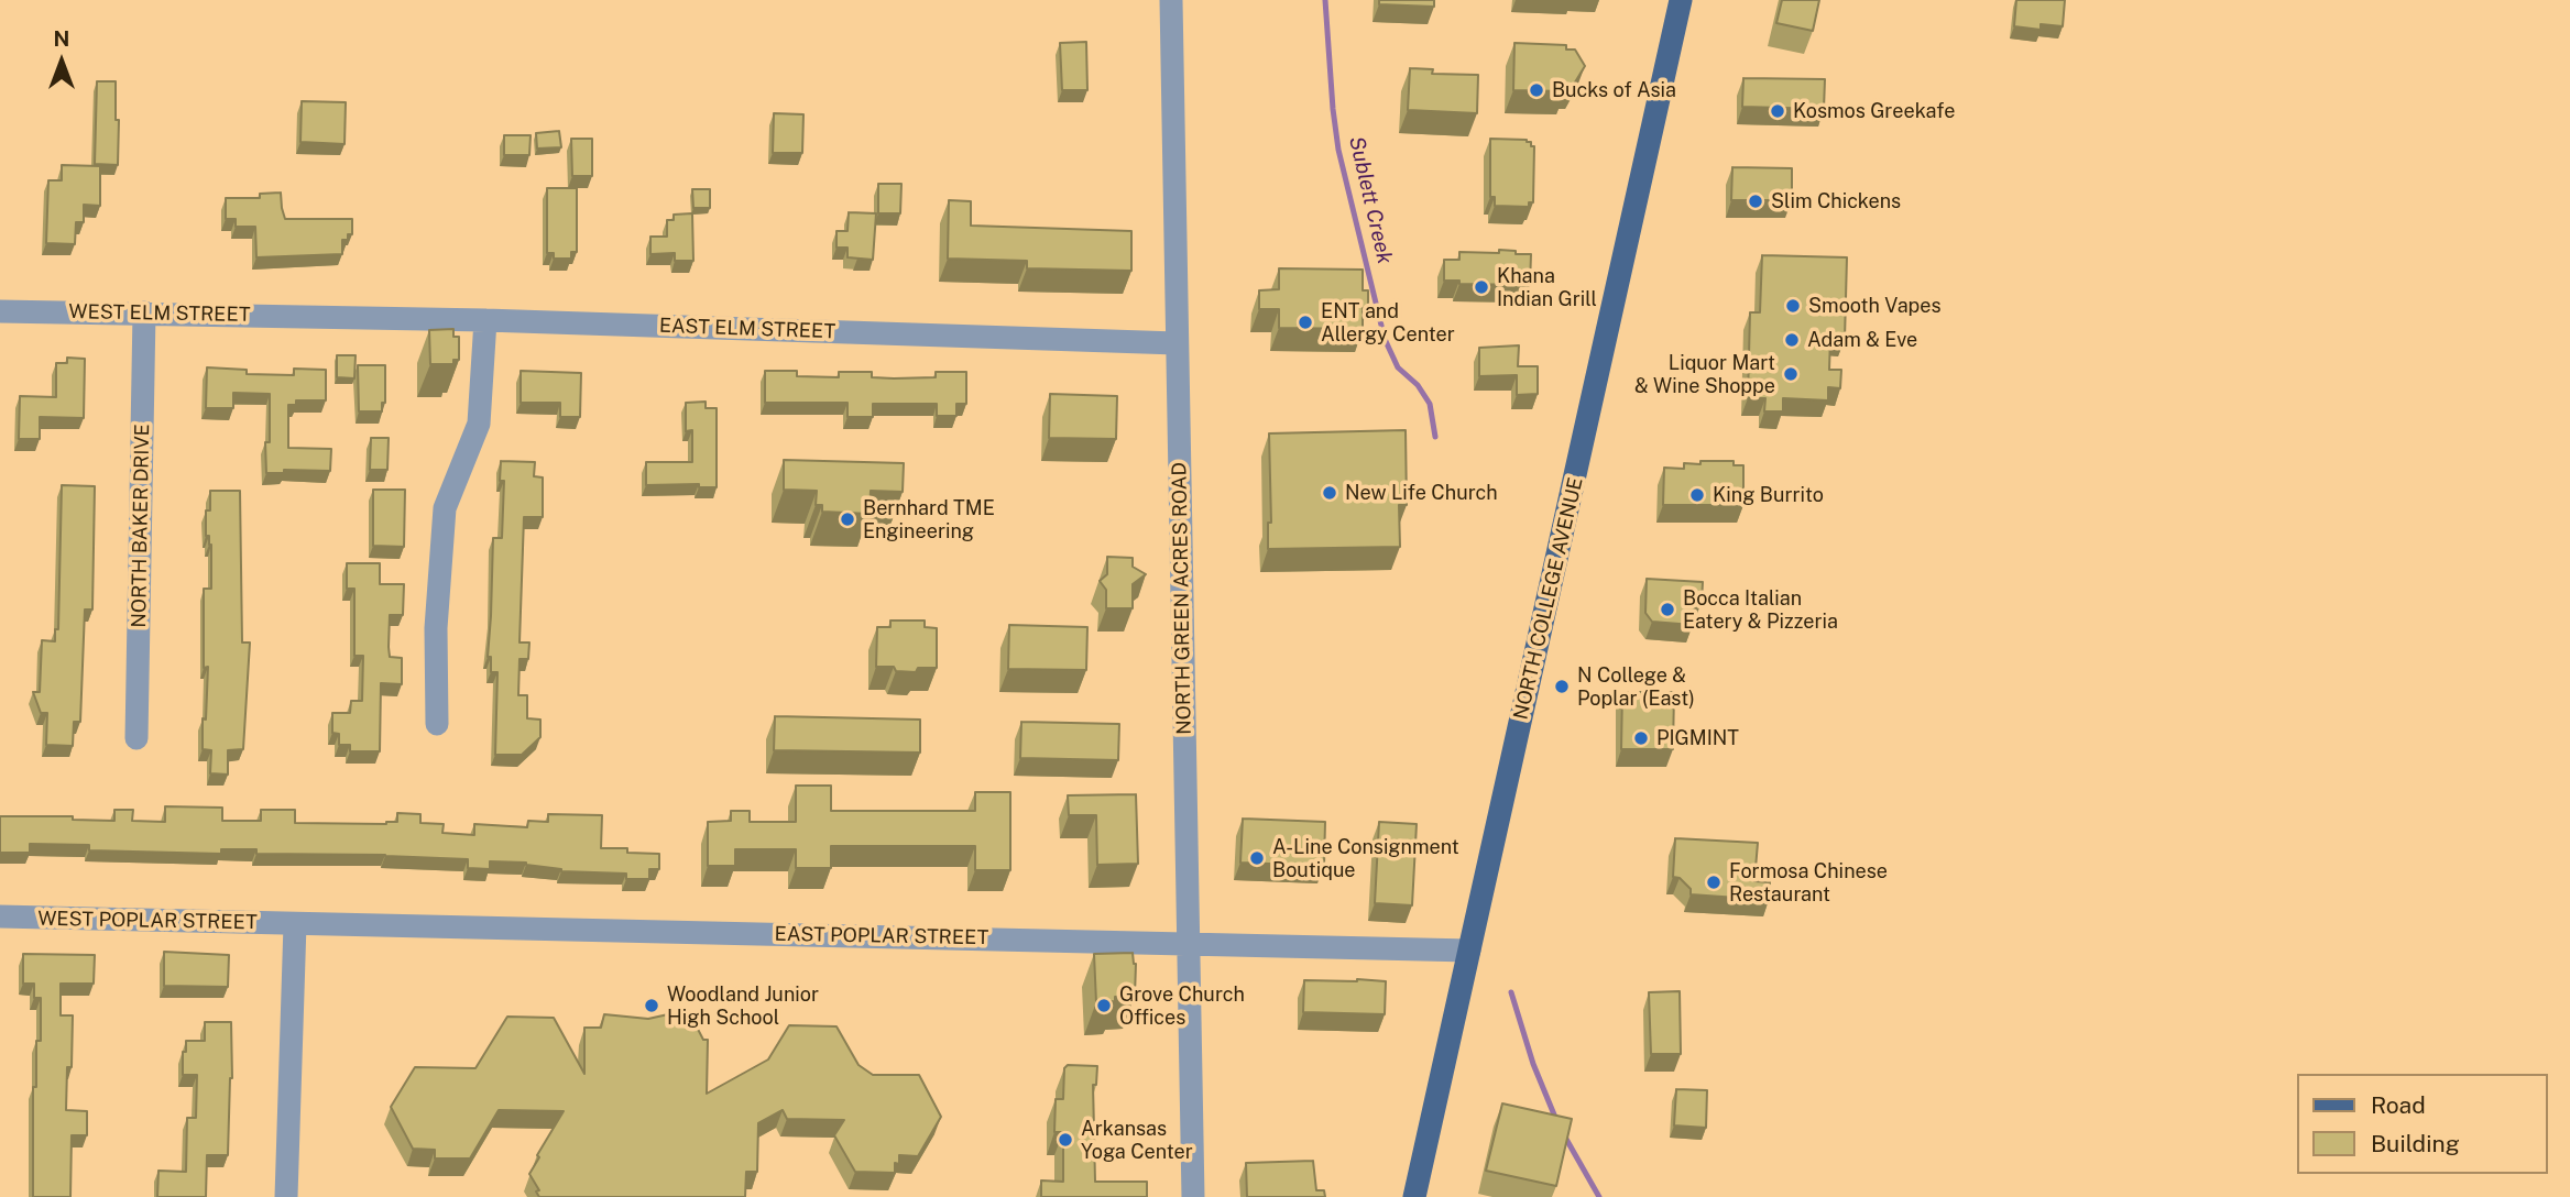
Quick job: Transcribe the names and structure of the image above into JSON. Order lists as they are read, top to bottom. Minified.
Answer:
{"streets":{"main road":["NORTH COLLEGE AVENUE"],"street":["WEST ELM STREET","EAST ELM STREET","NORTH BAKER DRIVE","NORTH GREEN ACRES ROAD","WEST POPLAR STREET","EAST POPLAR STREET"]},"crossings":[["WEST ELM STREET","EAST ELM STREET"],["WEST ELM STREET","NORTH BAKER DRIVE"],["EAST ELM STREET","NORTH GREEN ACRES ROAD"],["NORTH GREEN ACRES ROAD","EAST POPLAR STREET"],["NORTH COLLEGE AVENUE","EAST POPLAR STREET"],["WEST POPLAR STREET","EAST POPLAR STREET"]],"water":["Sublett Creek"],"places":["Bucks of Asia","Kosmos Greekafe","Slim Chickens","Khana Indian Grill","Smooth Vapes","ENT and Allergy Center","Adam & Eve","Liquor Mart & Wine Shoppe","New Life Church","King Burrito","Bernhard TME Engineering","Bocca Italian Eatery & Pizzeria","N College & Poplar (East)","PIGMINT","A-Line Consignment Boutique","Formosa Chinese Restaurant","Woodland Junior High School","Grove Church Offices","Arkansas Yoga Center"],"legend":["Road","Building"],"north":"top"}
